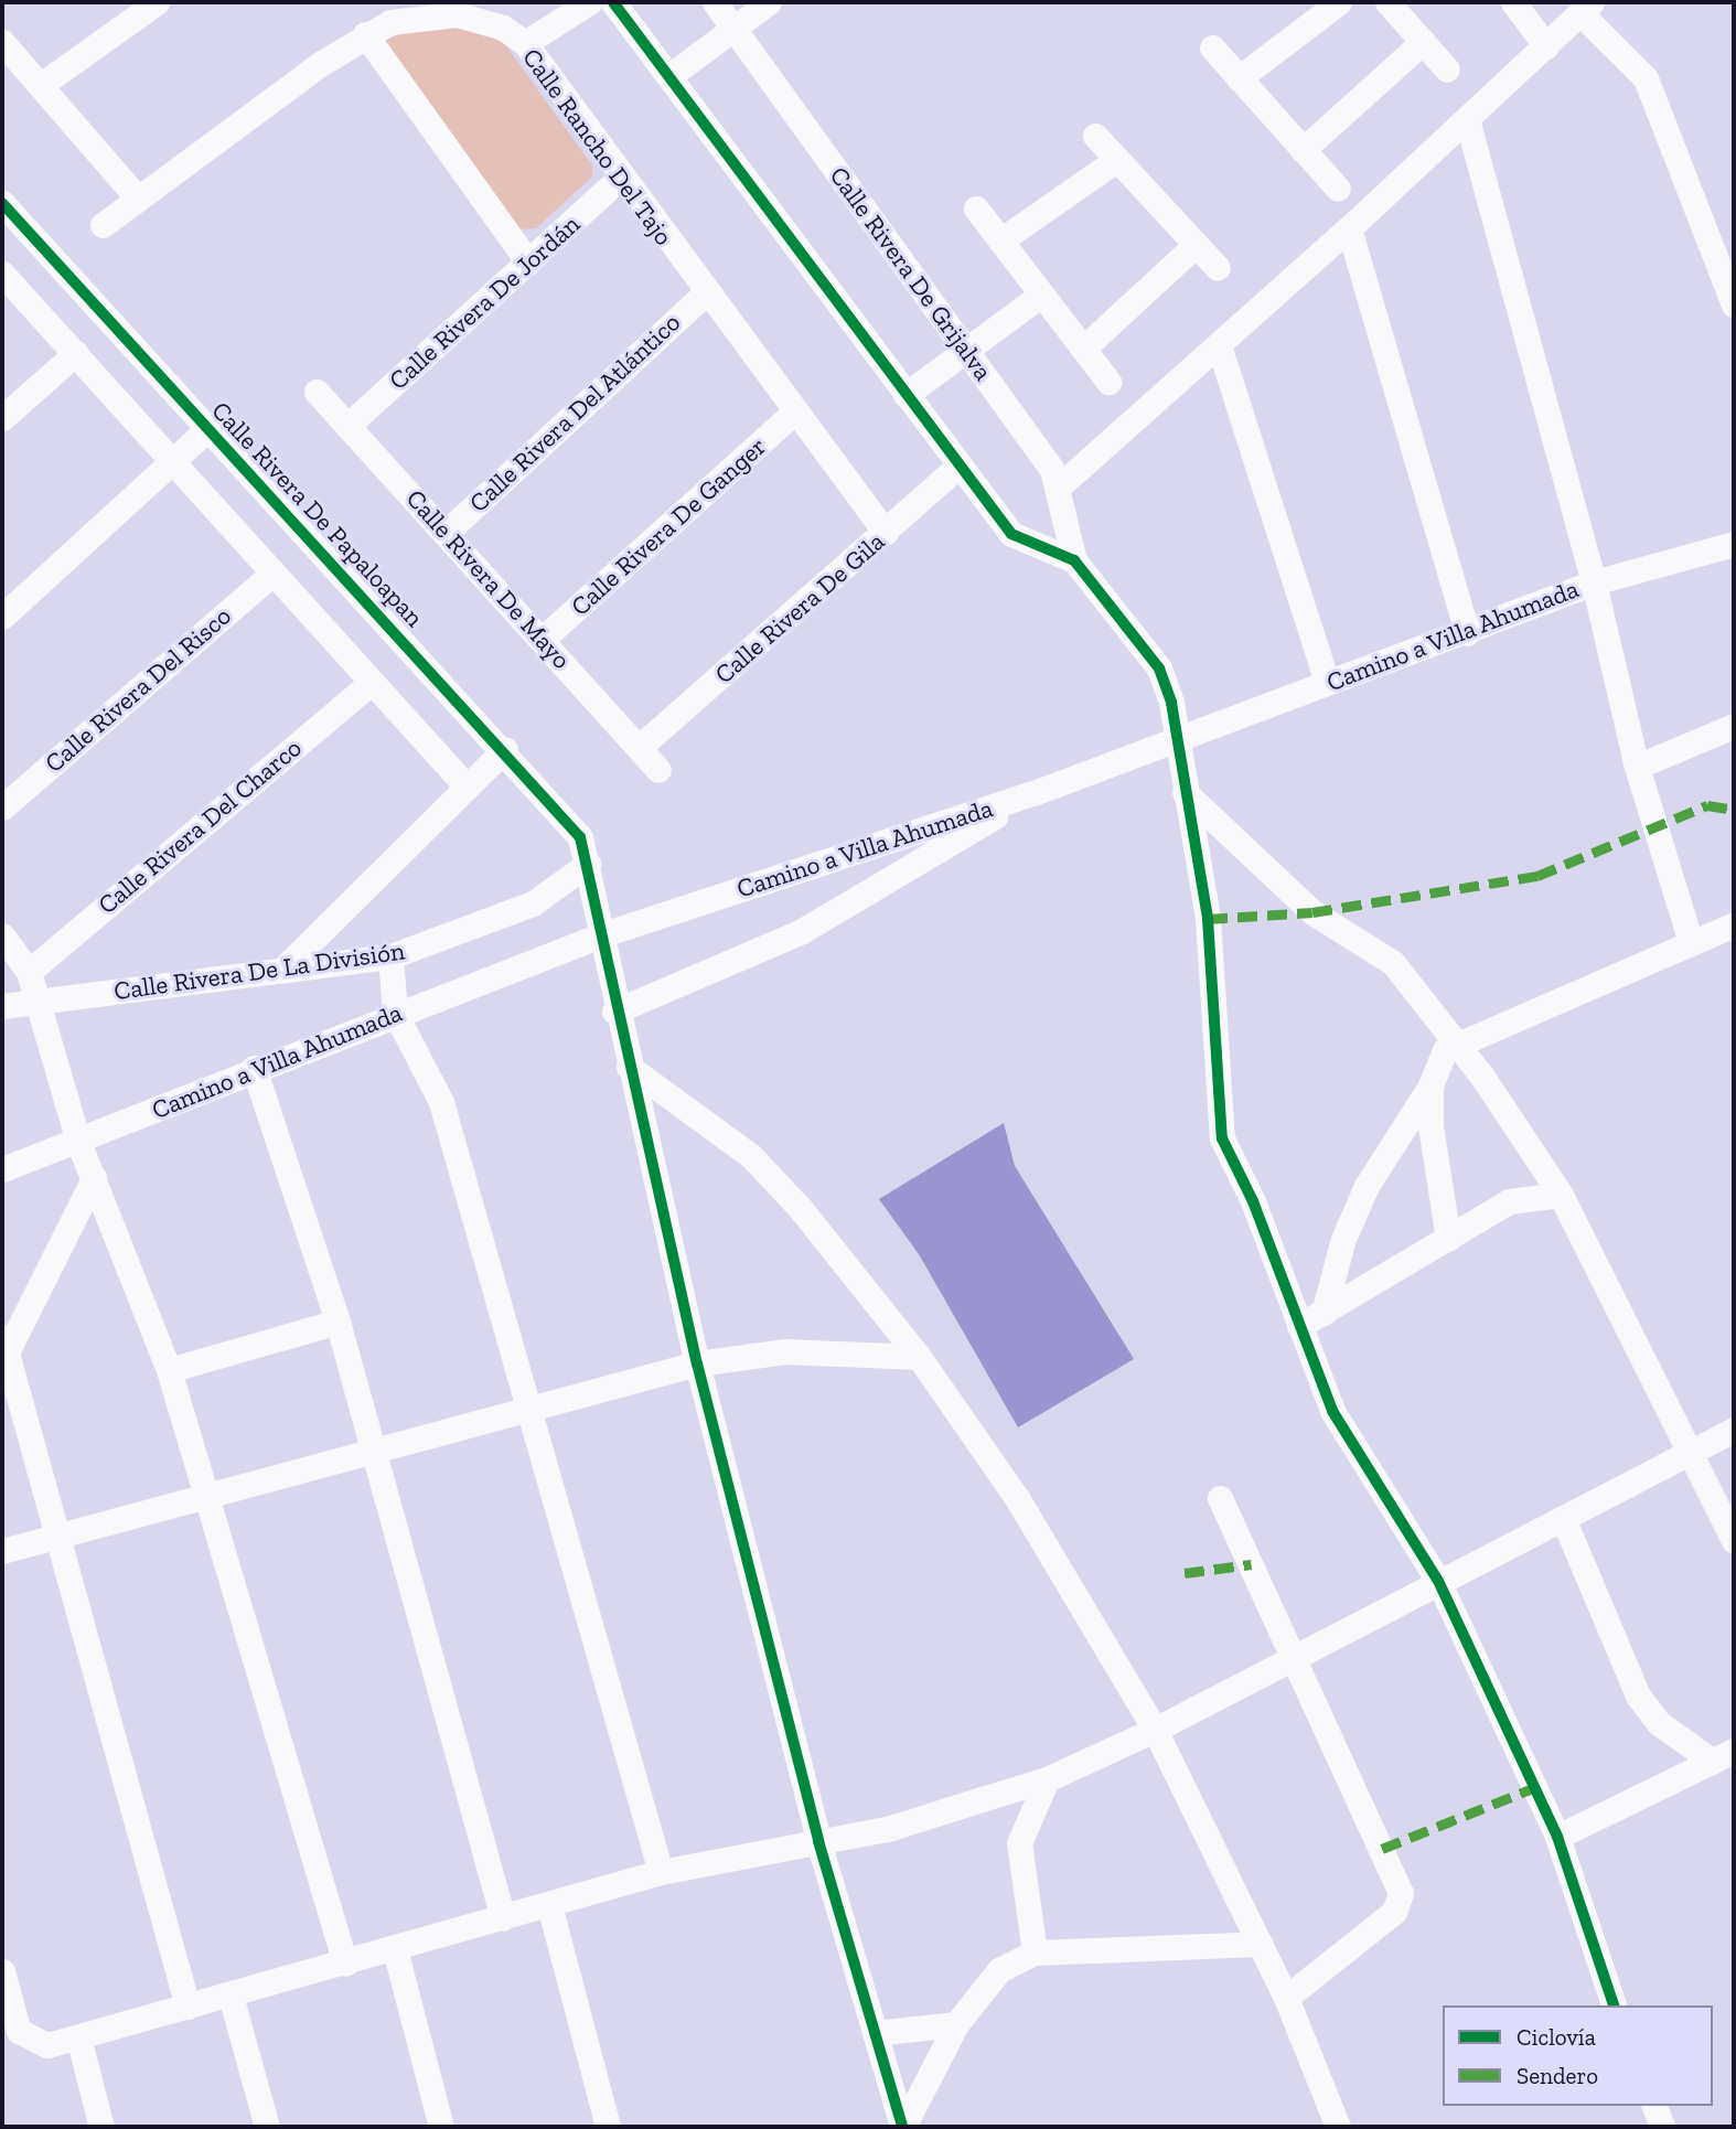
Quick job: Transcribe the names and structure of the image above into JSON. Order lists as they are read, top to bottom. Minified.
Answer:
{"streets":{"street":["Calle Rancho Del Tajo","Calle Rivera De Grijalva","Calle Rivera De Jordán","Calle Rivera Del Atlántico","Calle Rivera De Papaloapan","Calle Rivera De Ganger","Calle Rivera De Mayo","Calle Rivera De Gila","Camino a Villa Ahumada","Calle Rivera Del Risco","Calle Rivera Del Charco","Calle Rivera De La División"]},"crossings":[["Calle Rancho Del Tajo","Calle Rivera De Jordán"],["Calle Rancho Del Tajo","Calle Rivera Del Atlántico"],["Calle Rancho Del Tajo","Calle Rivera De Ganger"],["Calle Rancho Del Tajo","Calle Rivera De Gila"],["Calle Rivera De Jordán","Calle Rivera De Mayo"],["Calle Rivera Del Atlántico","Calle Rivera De Mayo"],["Calle Rivera De Papaloapan","Camino a Villa Ahumada"],["Calle Rivera De Papaloapan","Calle Rivera De La División"],["Calle Rivera De Ganger","Calle Rivera De Mayo"],["Calle Rivera De Mayo","Calle Rivera De Gila"]],"legend":["Ciclovía","Sendero"]}
